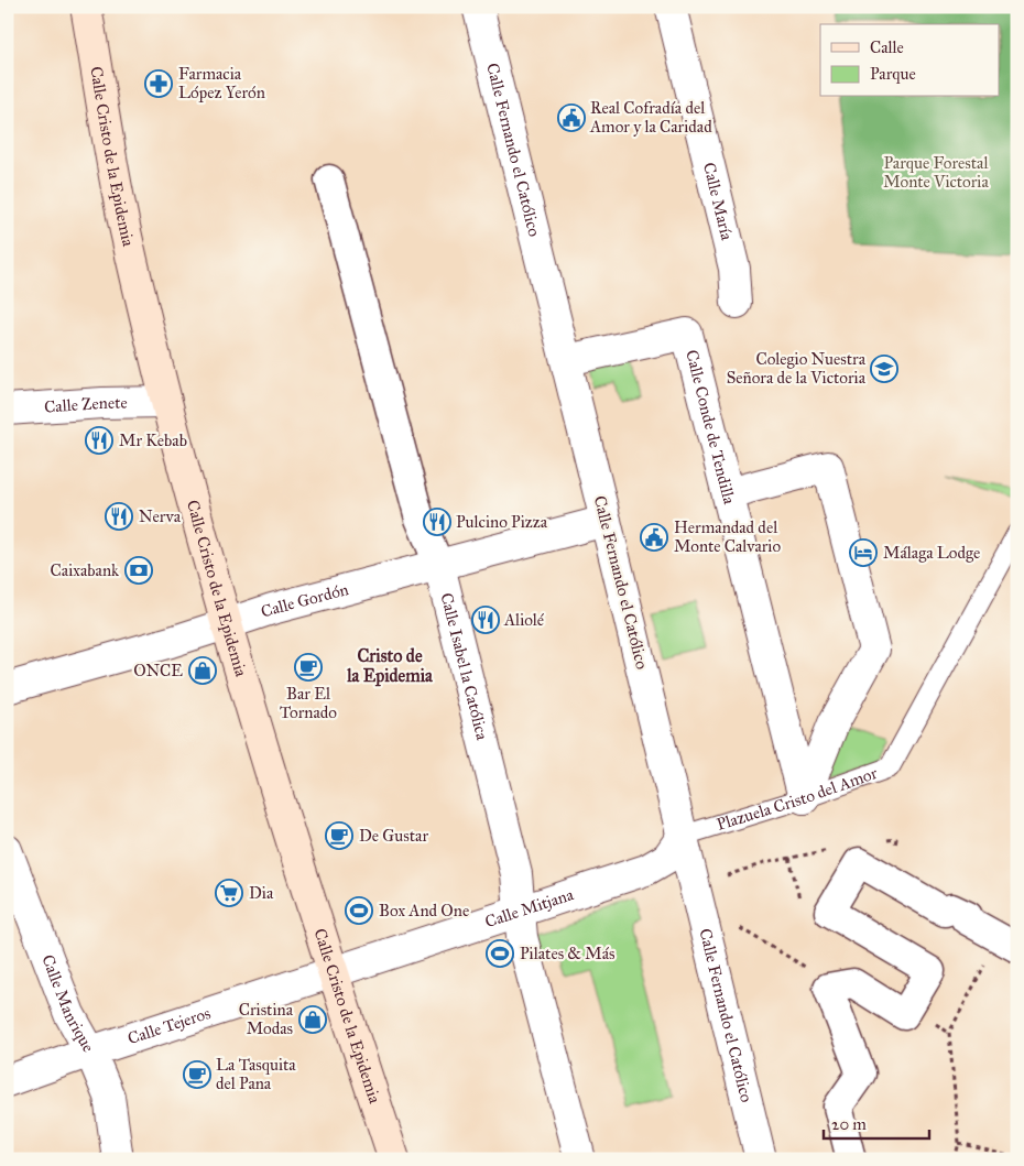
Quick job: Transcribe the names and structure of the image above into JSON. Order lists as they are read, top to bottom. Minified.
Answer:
{"streets":{"main road":["Calle Cristo de la Epidemia"],"street":["Calle Fernando el Católico","Calle María","Calle Zenete","Calle Conde de Tendilla","Calle Gordón","Calle Isabel la Católica","Calle Mitjana","Calle Manrique","Calle Tejeros"],"lane":["Plazuela Cristo del Amor"]},"crossings":[["Calle Fernando el Católico","Calle Conde de Tendilla"],["Calle Fernando el Católico","Calle Gordón"],["Calle Fernando el Católico","Plazuela Cristo del Amor"],["Calle Fernando el Católico","Calle Mitjana"],["Calle Cristo de la Epidemia","Calle Zenete"],["Calle Cristo de la Epidemia","Calle Gordón"],["Calle Cristo de la Epidemia","Calle Mitjana"],["Calle Cristo de la Epidemia","Calle Tejeros"],["Calle Conde de Tendilla","Plazuela Cristo del Amor"],["Calle Gordón","Calle Isabel la Católica"],["Calle Isabel la Católica","Calle Mitjana"],["Plazuela Cristo del Amor","Calle Mitjana"],["Calle Mitjana","Calle Tejeros"],["Calle Manrique","Calle Tejeros"]],"districts":["Cristo de la Epidemia"],"parks":["Parque Forestal Monte Victoria"],"places":{"pharmacy":["Farmacia López Yerón"],"public building":["Real Cofradía del Amor y la Caridad","Hermandad del Monte Calvario"],"school or university":["Colegio Nuestra Señora de la Victoria"],"restaurant":["Mr Kebab","Nerva","Pulcino Pizza","Aliolé"],"hotel":["Málaga Lodge"],"bank":["Caixabank"],"cafe":["Bar El Tornado","De Gustar","La Tasquita del Pana"],"shop":["ONCE","Cristina Modas"],"supermarket":["Dia"],"sports":["Box And One","Pilates & Más"]},"legend":["Calle","Parque"],"scale_bar":"20 m"}
